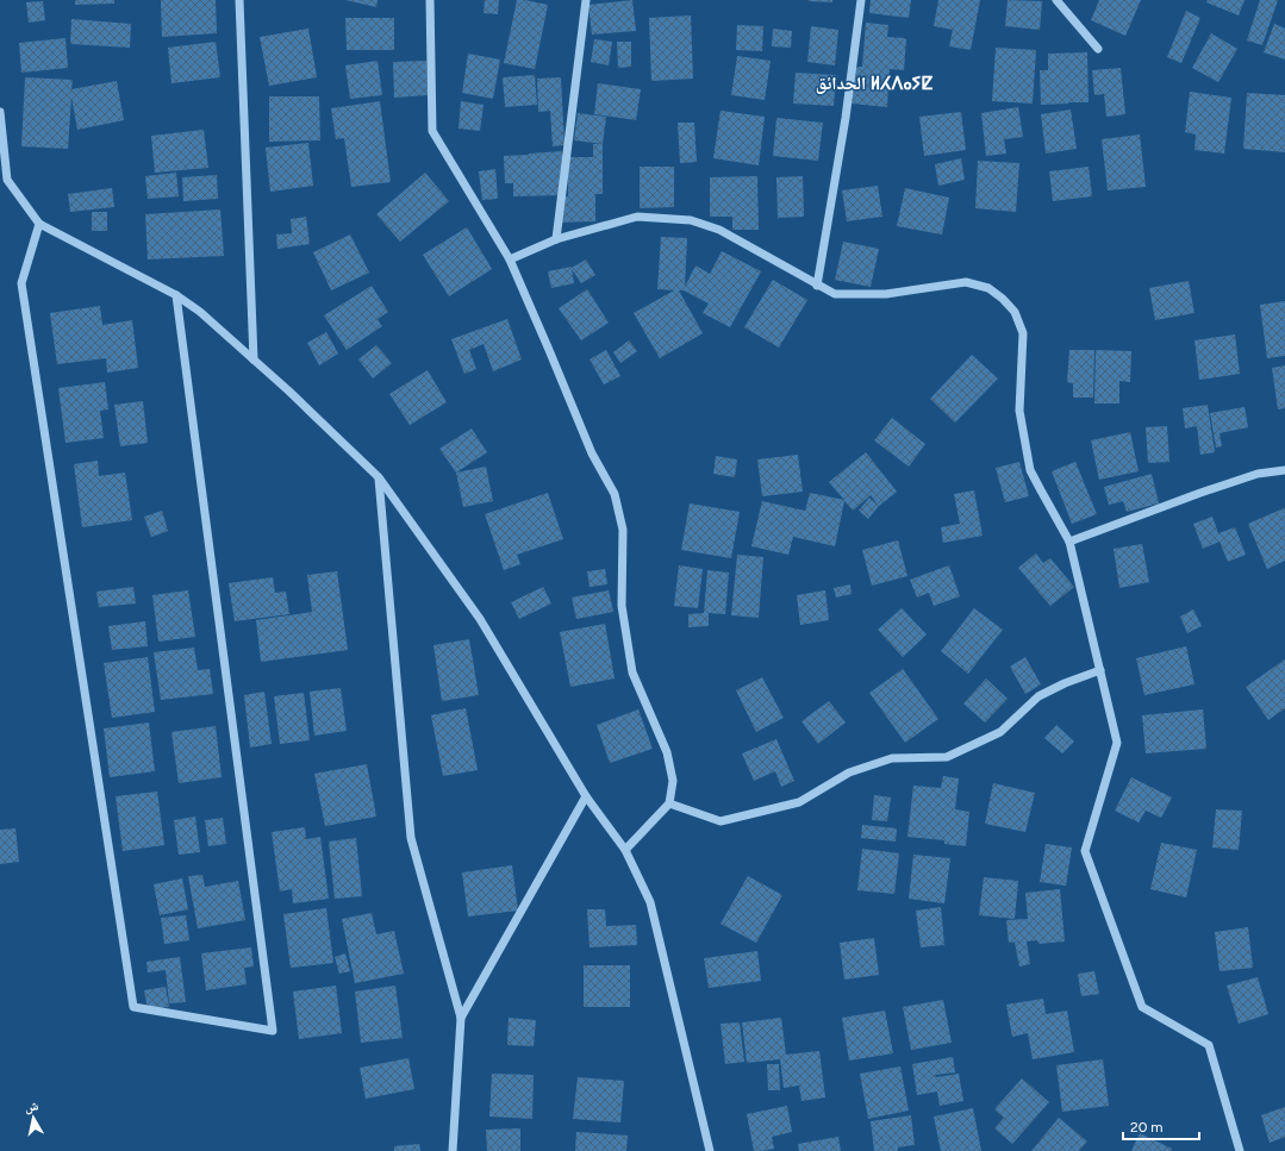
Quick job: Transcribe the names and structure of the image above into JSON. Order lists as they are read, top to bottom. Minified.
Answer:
{"districts":["الحدائق ⵍⵃⴷⴰⵢⵇ"],"scale_bar":"20 m","north":"top"}
